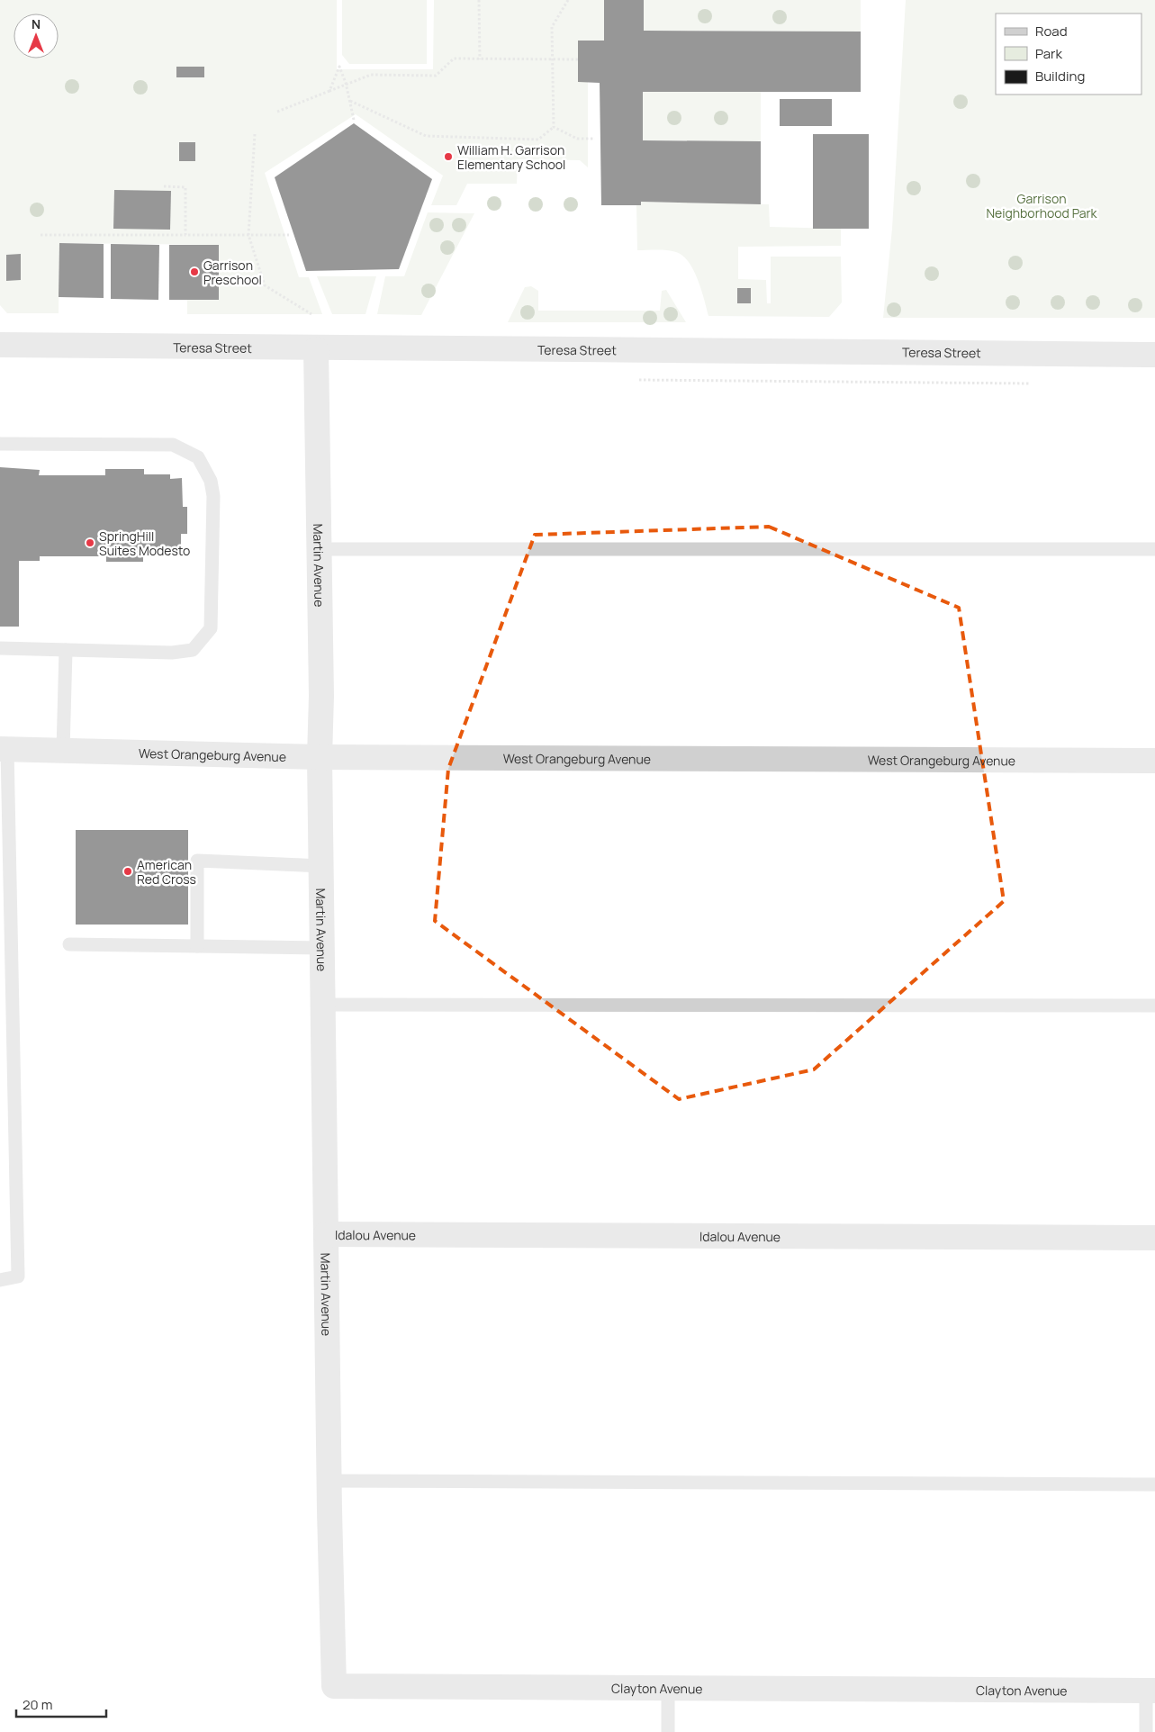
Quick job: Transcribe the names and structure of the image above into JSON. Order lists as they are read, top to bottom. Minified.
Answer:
{"streets":{"street":["Teresa Street","Martin Avenue","West Orangeburg Avenue","Idalou Avenue","Clayton Avenue"]},"crossings":[["Teresa Street","Martin Avenue"],["Martin Avenue","West Orangeburg Avenue"],["Martin Avenue","Idalou Avenue"],["Martin Avenue","Clayton Avenue"]],"parks":["Garrison Neighborhood Park"],"places":["William H. Garrison Elementary School","Garrison Preschool","SpringHill Suites Modesto","American Red Cross"],"legend":["Road","Park","Building"],"scale_bar":"20 m","north":"top"}
